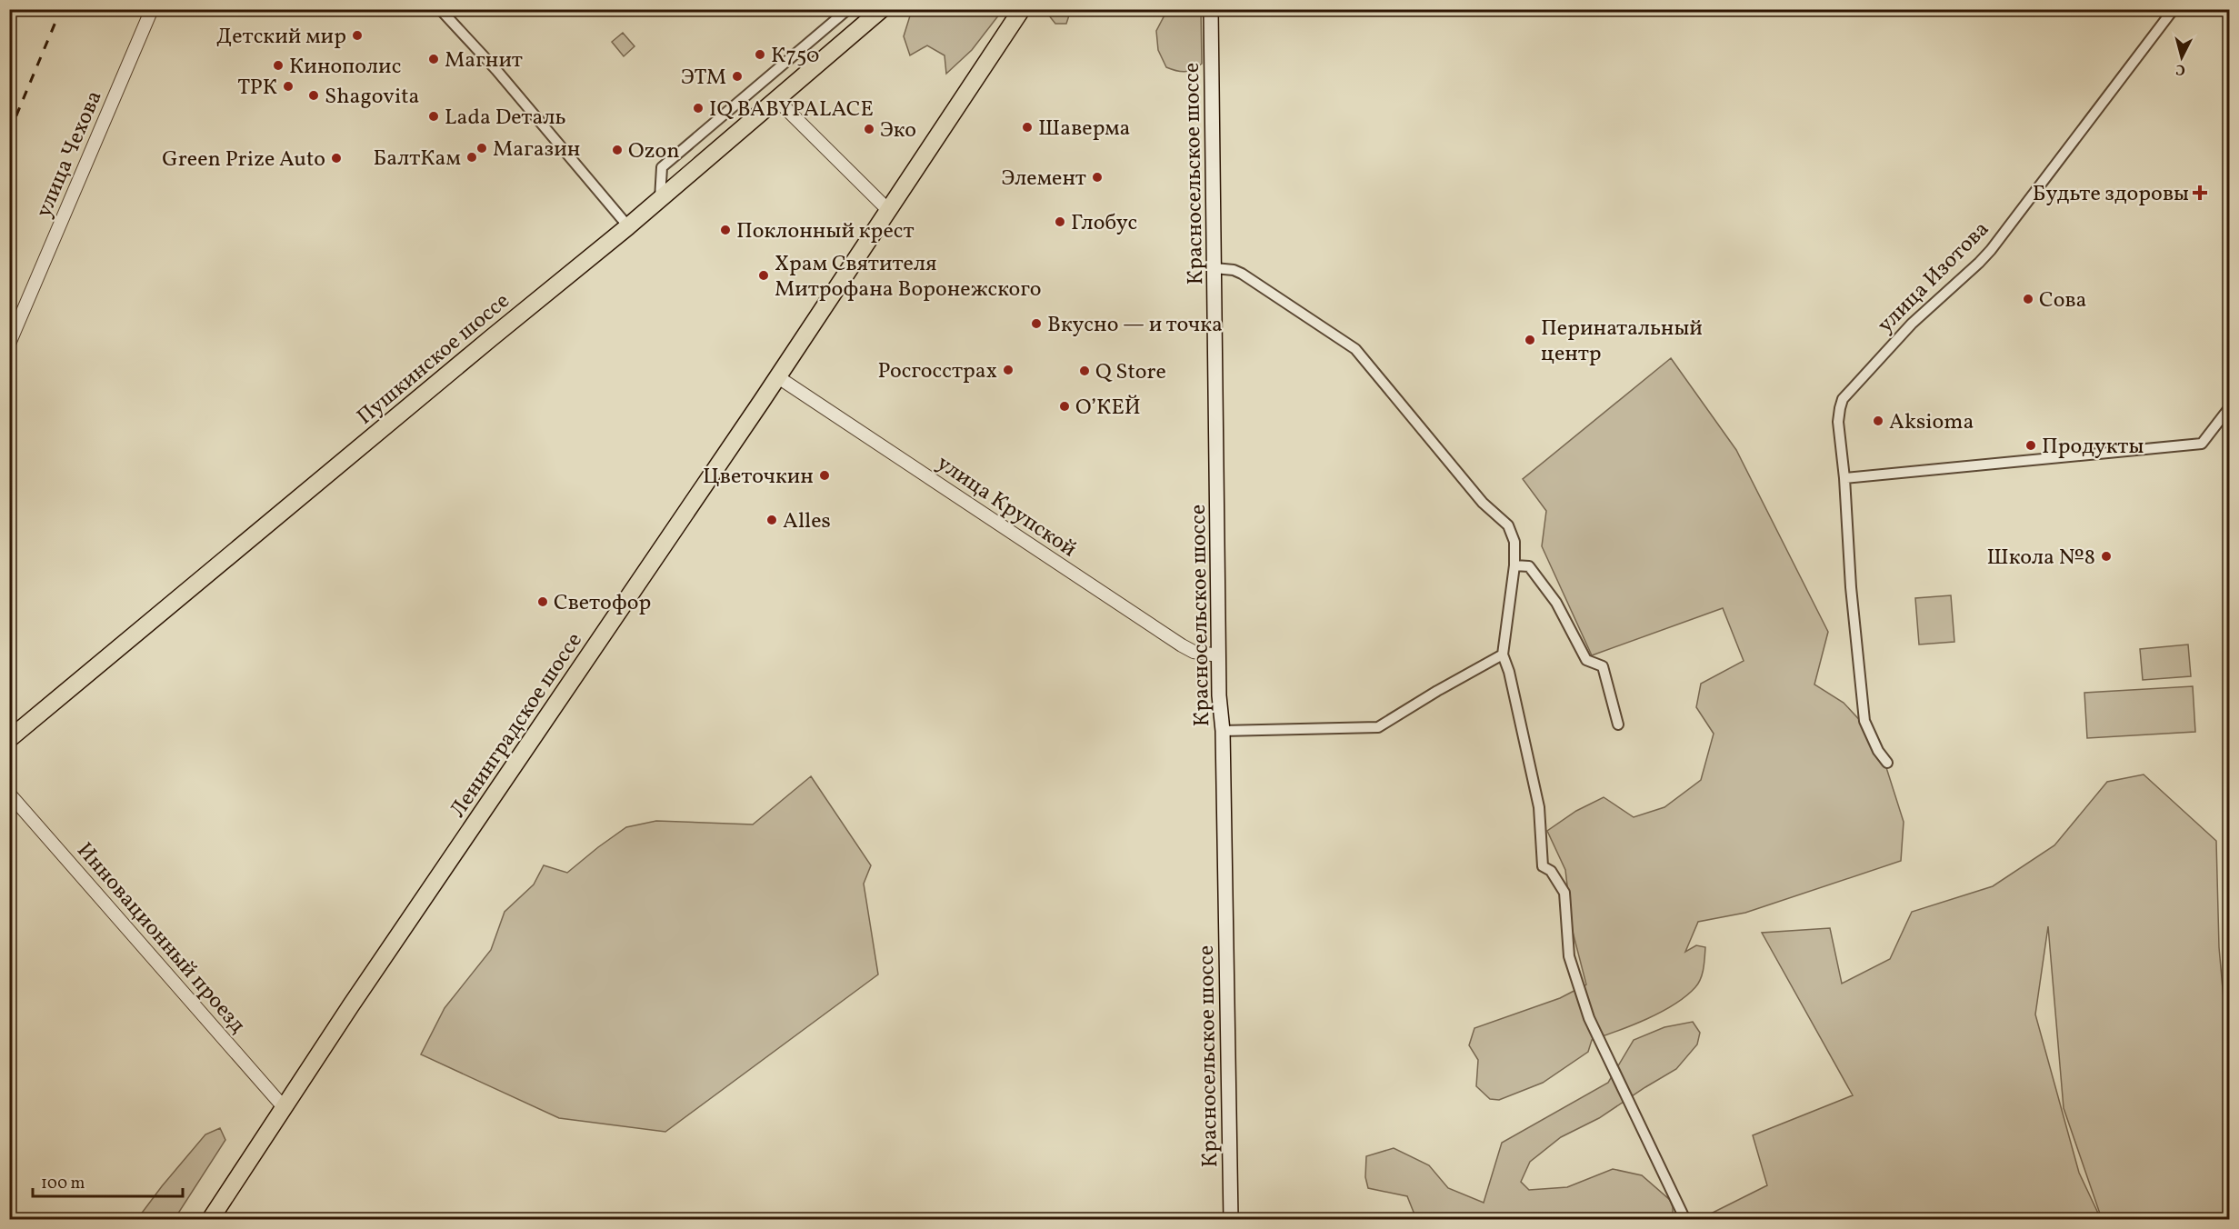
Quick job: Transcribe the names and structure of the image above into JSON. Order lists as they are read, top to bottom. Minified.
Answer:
{"streets":{"main road":["Красносельское шоссе","Пушкинское шоссе","Ленинградское шоссе"],"street":["улица Чехова","улица Изотова","улица Крупской","Инновационный проезд"]},"crossings":[["Красносельское шоссе","улица Крупской"],["улица Крупской","Ленинградское шоссе"],["Ленинградское шоссе","Инновационный проезд"]],"places":{"other":["Детский мир","К750","Магнит","Кинополис","ЭТМ","ТРК","Shagovita","IQ BABYPALACE","Lada Dеталь","Шаверма","Эко","Магазин","Ozon","БалтКам","Green Prize Auto","Элемент","Глобус","Поклонный крест","Храм Святителя Митрофана Воронежского","Сова","Вкусно — и точка","Перинатальный центр","Росгосстрах","Q Store","О’КЕЙ","Aksioma","Продукты","Цветочкин","Alles","Школа №8","Светофор"],"health":["Будьте здоровы"]},"scale_bar":"100 m","north":"bottom"}
